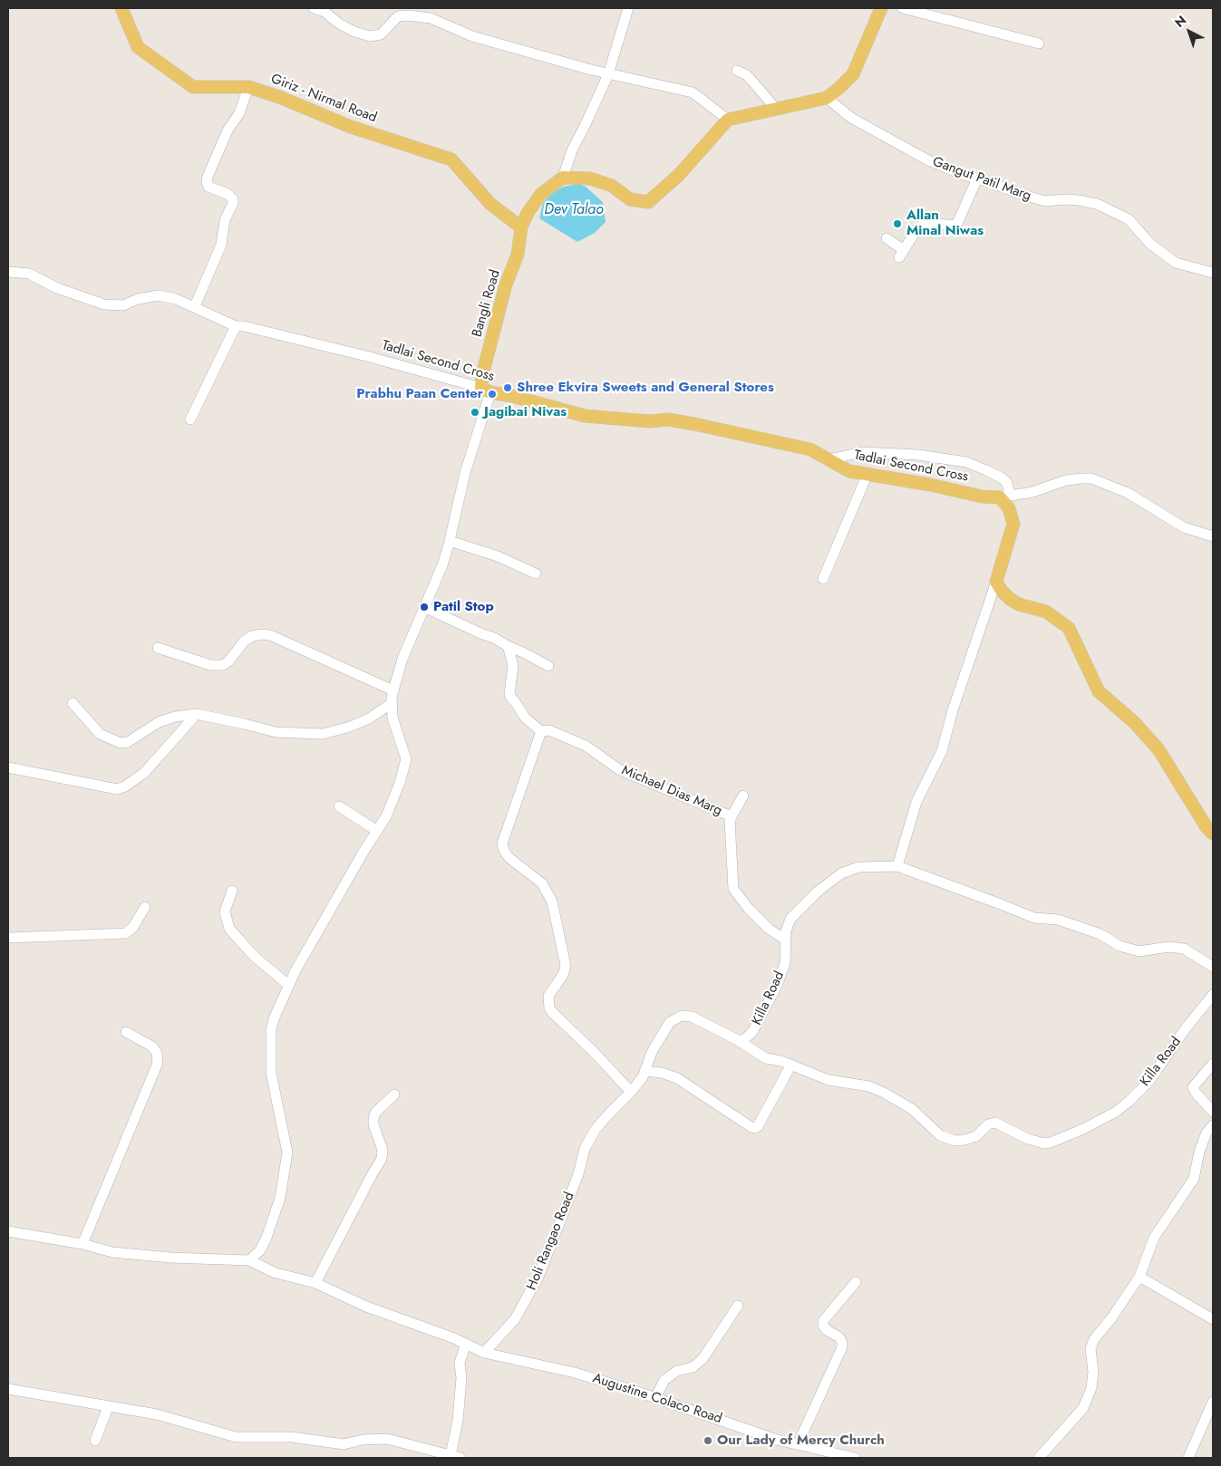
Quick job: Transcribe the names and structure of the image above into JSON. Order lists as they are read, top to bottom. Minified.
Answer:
{"streets":{"main road":["Giriz - Nirmal Road","Bangli Road","Tadlai Second Cross"],"street":["Gangut Patil Marg","Michael Dias Marg","Killa Road","Holi Rangao Road","Augustine Colaco Road"]},"crossings":[["Giriz - Nirmal Road","Bangli Road"],["Bangli Road","Tadlai Second Cross"],["Killa Road","Holi Rangao Road"],["Holi Rangao Road","Augustine Colaco Road"]],"water":["Dev Talao"],"places":["Allan Minal Niwas","Shree Ekvira Sweets and General Stores","Prabhu Paan Center","Jagibai Nivas","Patil Stop","Our Lady of Mercy Church"],"north":"top left"}
